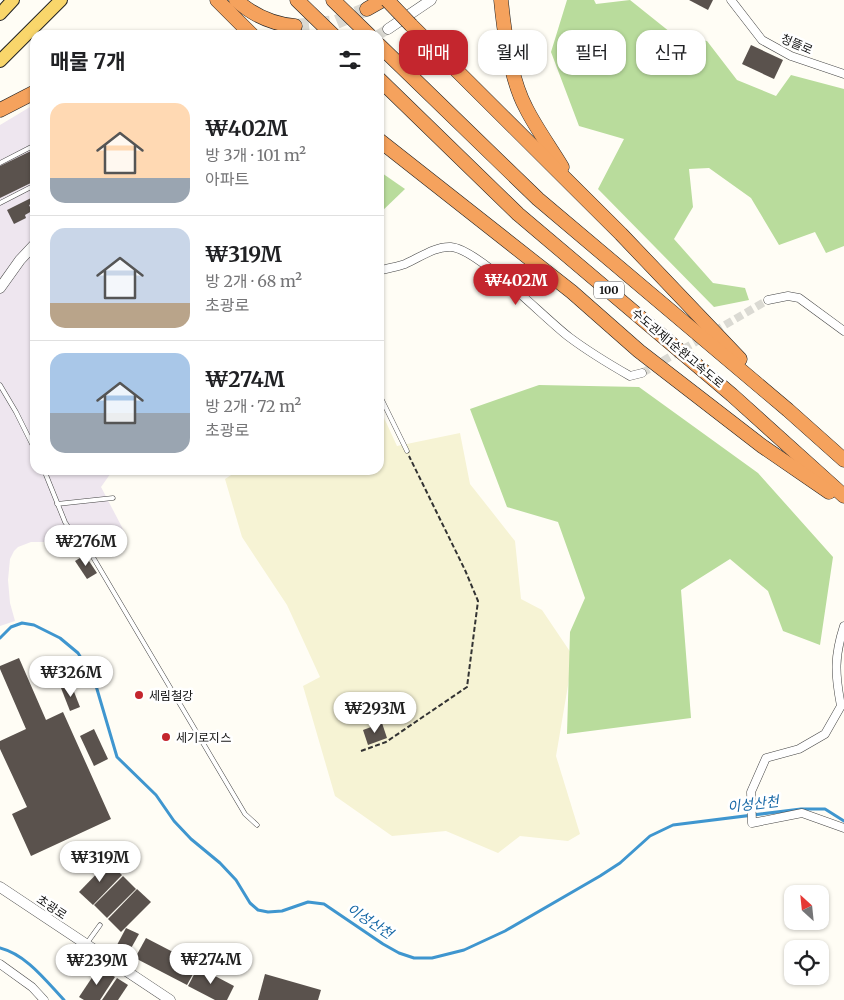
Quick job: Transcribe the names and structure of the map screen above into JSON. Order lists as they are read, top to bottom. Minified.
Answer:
{"streets":{"highway":["100","수도권제1순환고속도로"],"street":["청뜰로","초광로"]},"water":["이성산천"],"places":["세림철강","세기로지스"],"north":"top left","page":{"chip":["매매","월세","필터","신규"],"heading":"매물 7개","list":[{"name":"₩402M","note":"방 3개 · 101 m² · 아파트"},{"name":"₩319M","note":"방 2개 · 68 m² · 초광로"},{"name":"₩274M","note":"방 2개 · 72 m² · 초광로"}],"price":["₩402M","₩276M","₩326M","₩293M","₩319M","₩274M","₩239M"]}}
